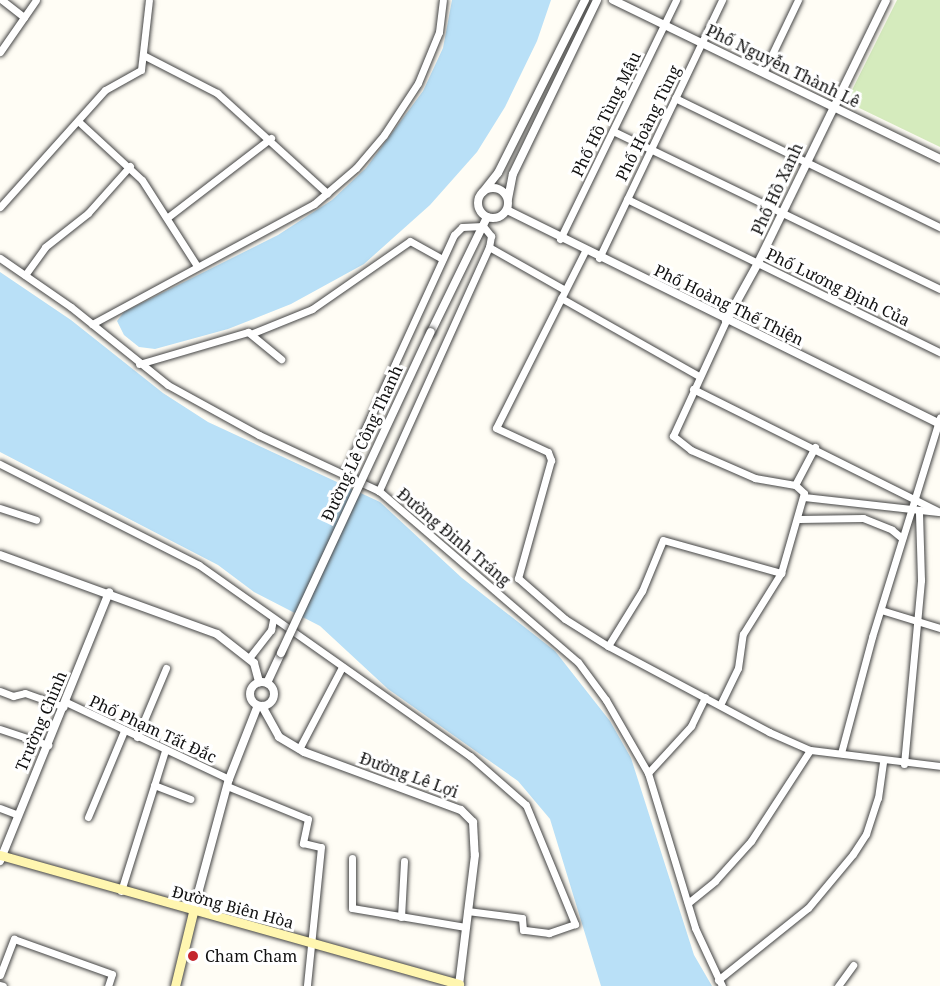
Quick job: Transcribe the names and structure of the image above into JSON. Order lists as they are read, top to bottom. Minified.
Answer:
{"streets":{"main road":["Đường Biên Hòa"],"street":["Phố Nguyễn Thành Lê","Phố Hồ Tùng Mậu","Phố Hoàng Tùng","Phố Hồ Xanh","Phố Lương Định Của","Phố Hoàng Thế Thiện","Đường Lê Công Thanh","Đường Đinh Tráng","Trường Chinh","Phố Phạm Tất Đắc","Đường Lê Lợi"]},"crossings":[["Phố Nguyễn Thành Lê","Phố Hồ Tùng Mậu"],["Phố Nguyễn Thành Lê","Phố Hoàng Tùng"],["Phố Nguyễn Thành Lê","Phố Hồ Xanh"],["Phố Hồ Tùng Mậu","Phố Hoàng Thế Thiện"],["Phố Hoàng Tùng","Phố Lương Định Của"],["Phố Hoàng Tùng","Phố Hoàng Thế Thiện"],["Phố Hồ Xanh","Phố Lương Định Của"],["Phố Hồ Xanh","Phố Hoàng Thế Thiện"],["Phố Hoàng Thế Thiện","Đường Lê Công Thanh"],["Trường Chinh","Phố Phạm Tất Đắc"],["Trường Chinh","Đường Biên Hòa"],["Phố Phạm Tất Đắc","Đường Biên Hòa"],["Đường Lê Lợi","Đường Biên Hòa"]],"places":["Cham Cham"]}
